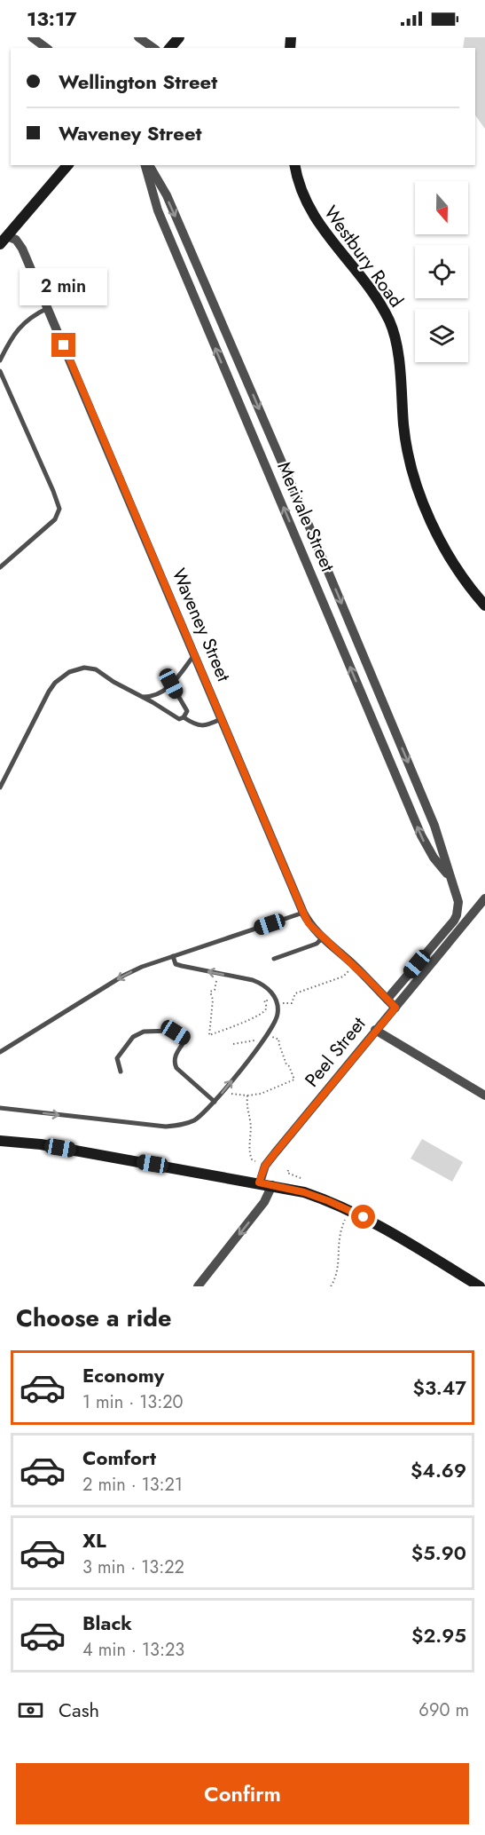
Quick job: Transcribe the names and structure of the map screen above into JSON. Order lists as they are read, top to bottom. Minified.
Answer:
{"streets":{"main road":["Westbury Road"],"street":["Merivale Street","Waveney Street","Peel Street"]},"crossings":[["Merivale Street","Waveney Street"],["Waveney Street","Peel Street"]],"north":"bottom","page":{"status":"13:17","banner":["Wellington Street","Waveney Street"],"bubble":"2 min","heading":"Choose a ride","list":[{"name":"Economy","note":"1 min · 13:20","value":"$3.47"},{"name":"Comfort","note":"2 min · 13:21","value":"$4.69"},{"name":"XL","note":"3 min · 13:22","value":"$5.90"},{"name":"Black","note":"4 min · 13:23","value":"$2.95"}],"pay":["Cash","690 m"],"buttons":"Confirm"}}
